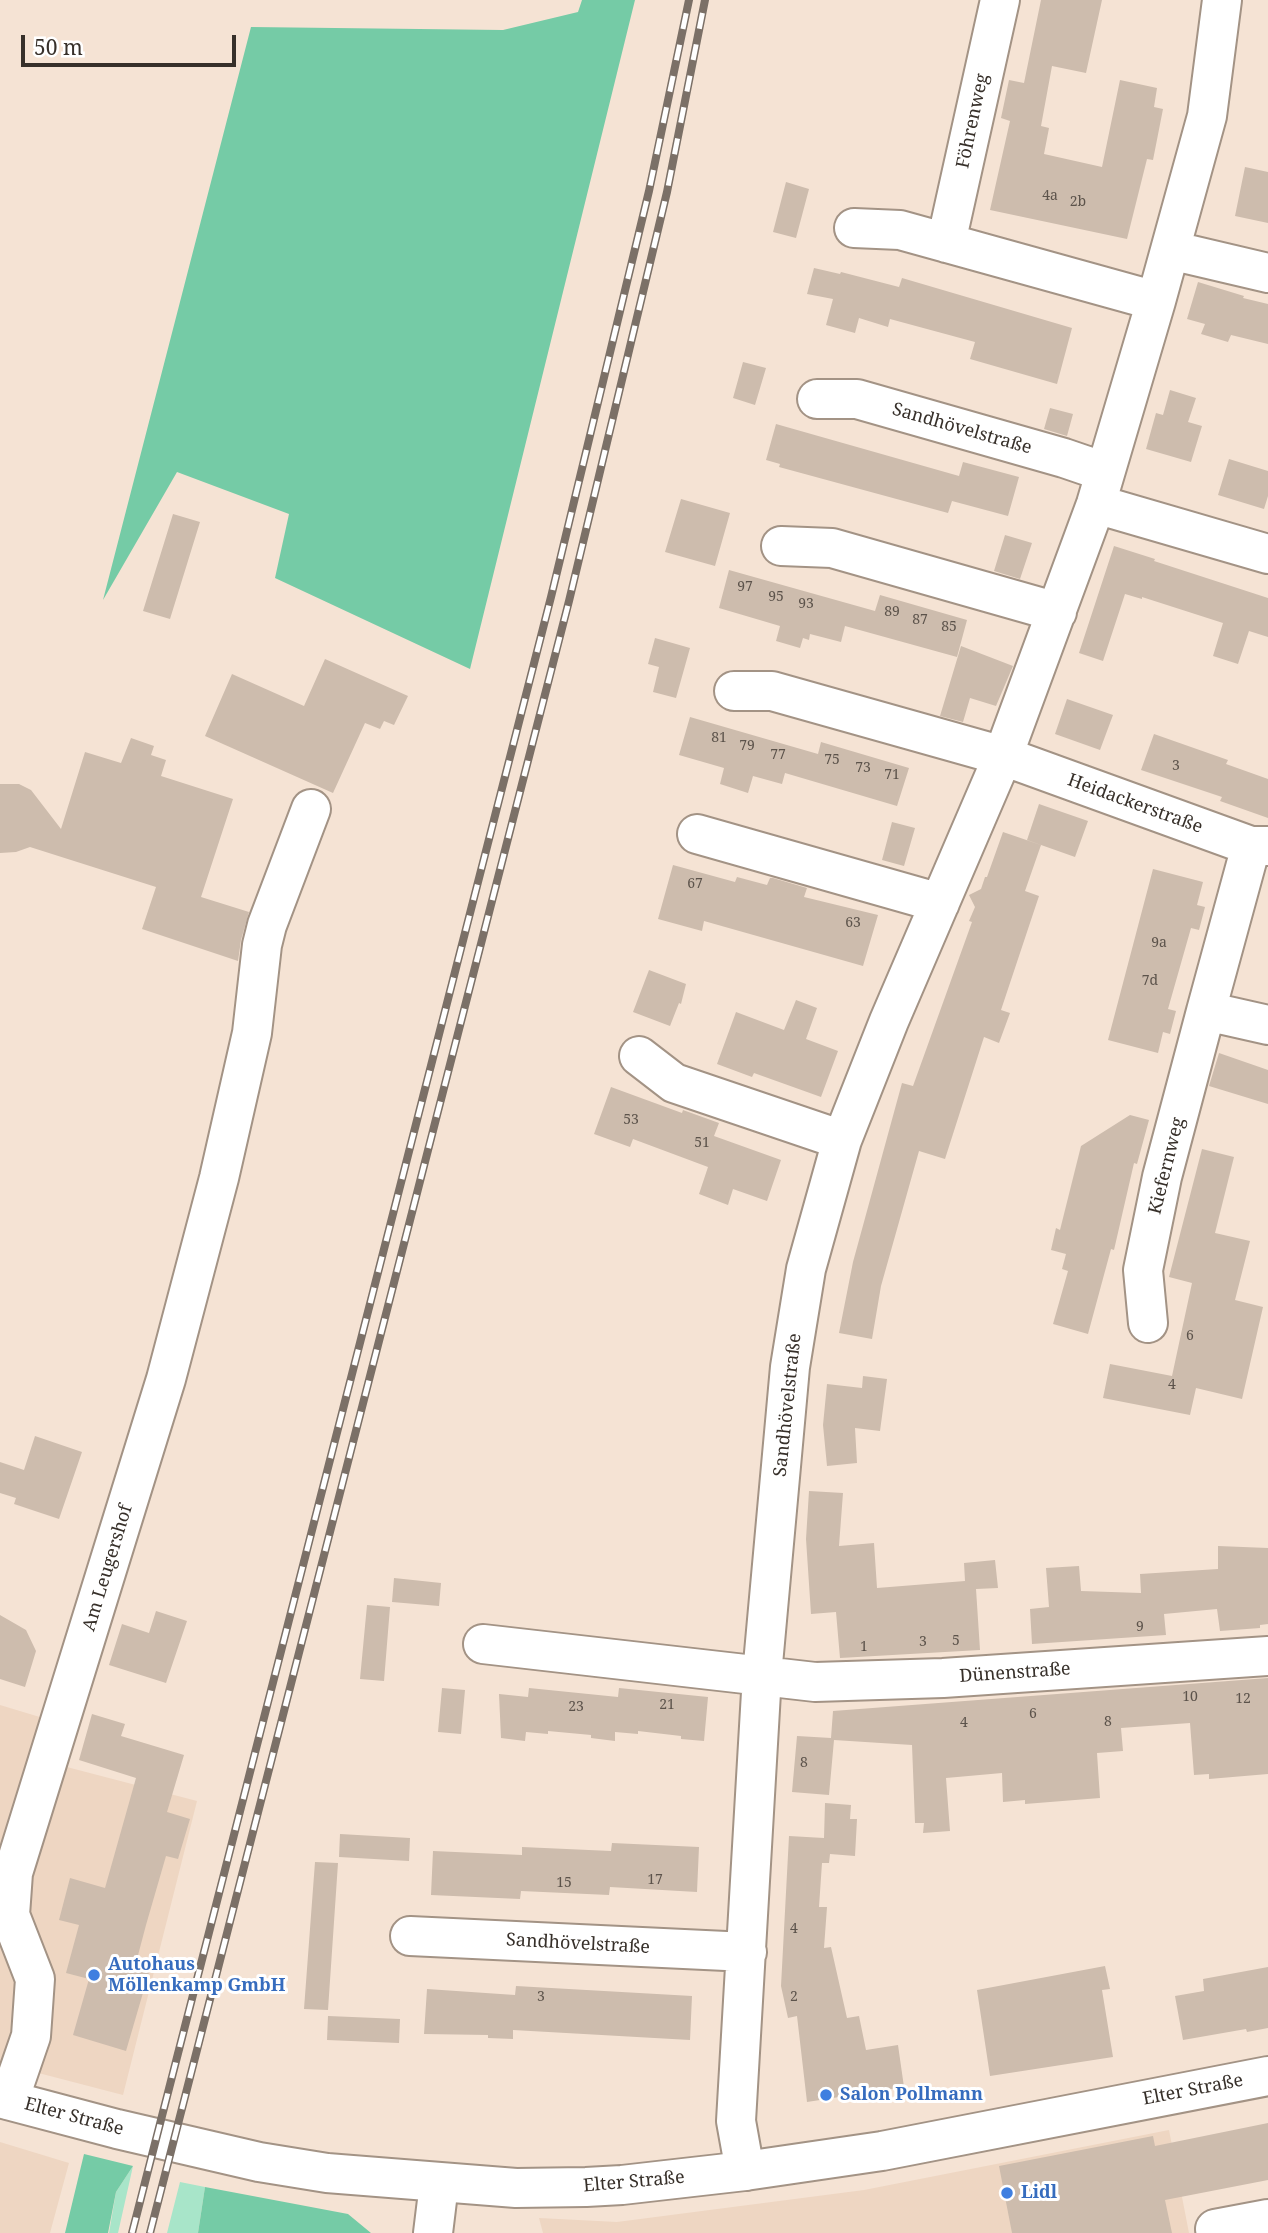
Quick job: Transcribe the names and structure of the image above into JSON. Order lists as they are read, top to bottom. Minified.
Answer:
{"streets":{"street":["Föhrenweg","Sandhövelstraße","Heidackerstraße","Kiefernweg","Am Leugershof","Dünenstraße","Elter Straße"]},"crossings":[["Sandhövelstraße","Heidackerstraße"],["Sandhövelstraße","Dünenstraße"],["Sandhövelstraße","Elter Straße"],["Heidackerstraße","Kiefernweg"],["Am Leugershof","Elter Straße"]],"places":["Autohaus Möllenkamp GmbH","Salon Pollmann","Lidl"],"house_numbers":["4a","2b","97","95","93","89","87","85","81","79","77","75","3","73","71","67","63","9a","7d","53","51","6","4","9","5","3","1","10","12","21","23","6","8","4","8","17","15","4","3","2"],"scale_bar":"50 m"}
